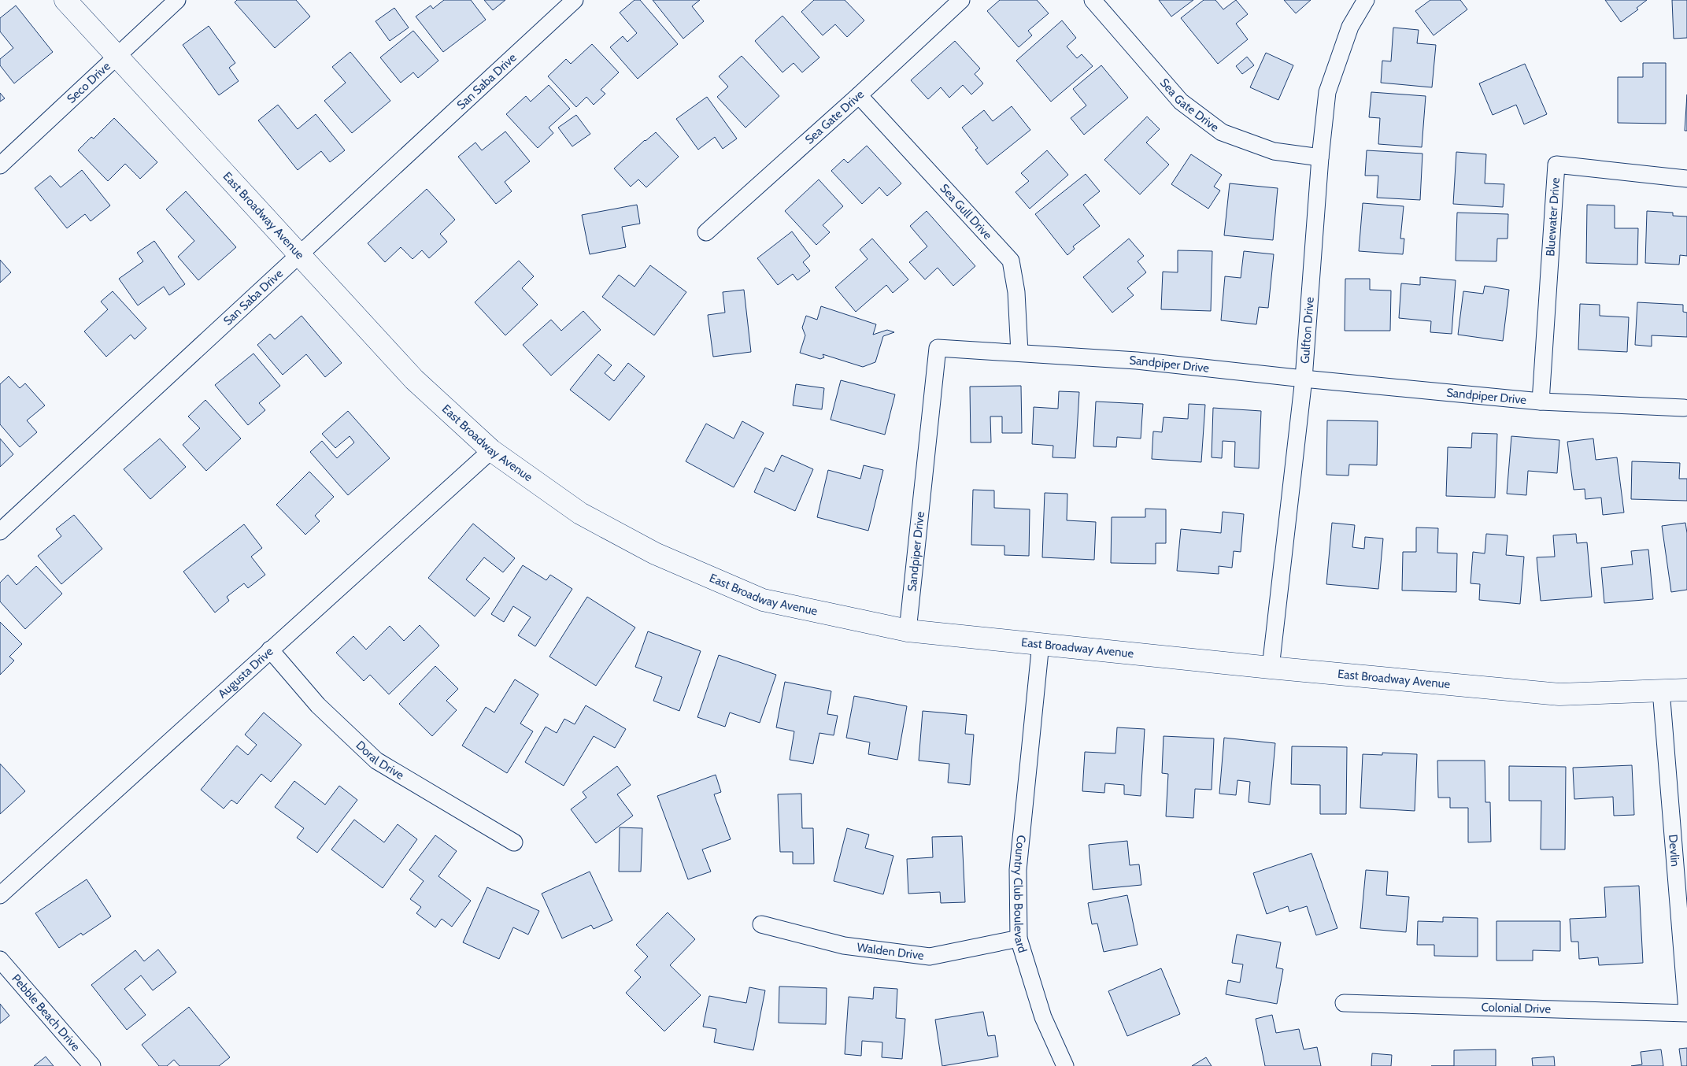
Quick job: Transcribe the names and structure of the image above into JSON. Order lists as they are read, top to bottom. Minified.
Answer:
{"streets":{"street":["San Saba Drive","Seco Drive","Sea Gate Drive","Sea Gull Drive","East Broadway Avenue","Bluewater Drive","Gulfton Drive","Sandpiper Drive","Augusta Drive","Doral Drive","Devlin","Country Club Boulevard","Walden Drive","Colonial Drive","Pebble Beach Drive"]},"crossings":[["San Saba Drive","East Broadway Avenue"],["Seco Drive","East Broadway Avenue"],["Sea Gate Drive","Sea Gull Drive"],["Sea Gate Drive","Gulfton Drive"],["Sea Gull Drive","Sandpiper Drive"],["East Broadway Avenue","Gulfton Drive"],["East Broadway Avenue","Sandpiper Drive"],["East Broadway Avenue","Augusta Drive"],["East Broadway Avenue","Devlin"],["East Broadway Avenue","Country Club Boulevard"],["Bluewater Drive","Sandpiper Drive"],["Gulfton Drive","Sandpiper Drive"],["Augusta Drive","Doral Drive"],["Country Club Boulevard","Walden Drive"]]}
